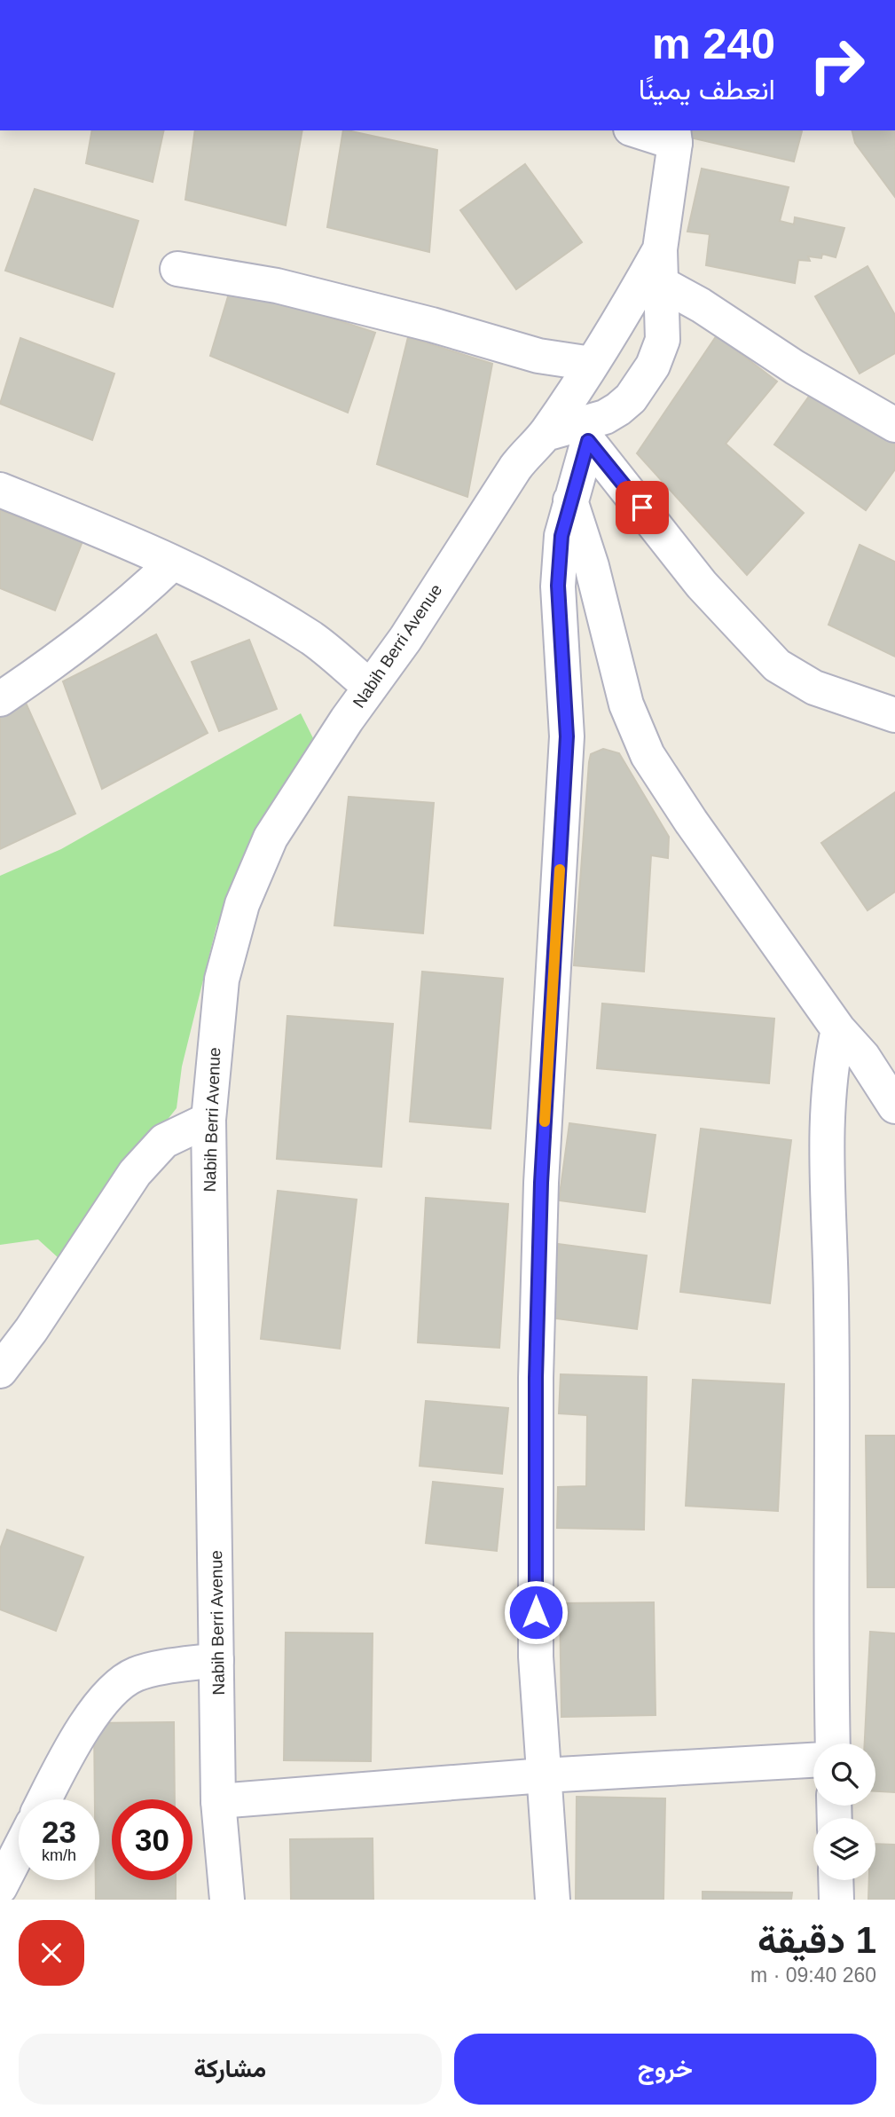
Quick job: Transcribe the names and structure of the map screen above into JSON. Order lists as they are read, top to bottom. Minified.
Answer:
{"streets":{"street":["Nabih Berri Avenue"]},"page":{"turn":["240 m","انعطف يمينًا"],"speed":"23 km/h","limit":"30","heading":["1 دقيقة","260 m · 09:40"],"buttons":["خروج","مشاركة"]}}
